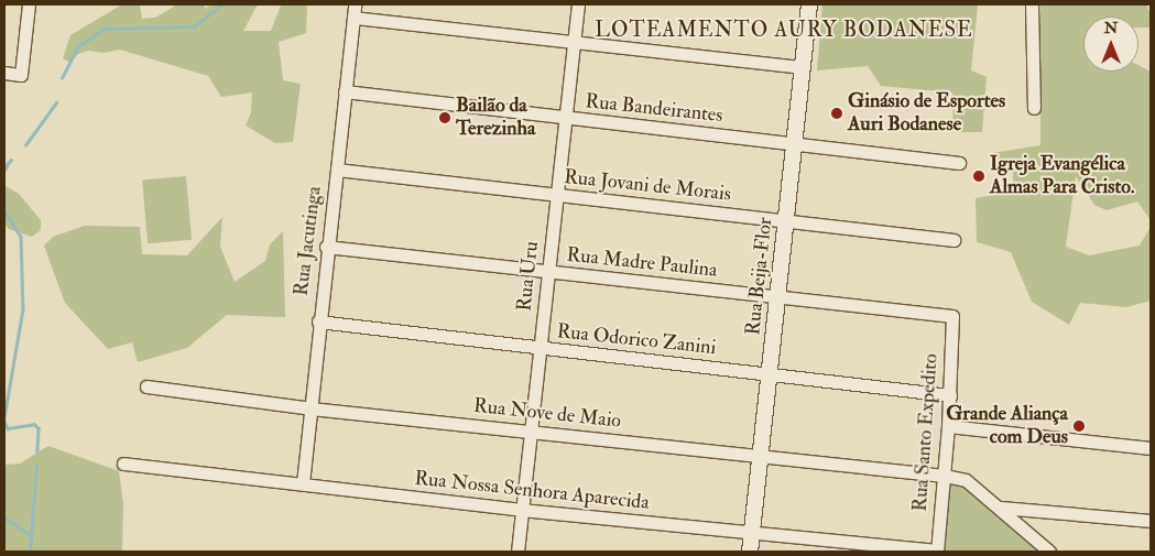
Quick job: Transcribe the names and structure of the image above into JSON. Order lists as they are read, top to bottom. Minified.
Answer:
{"streets":{"street":["Rua Bandeirantes","Rua Jovani de Morais","Rua Jacutinga","Rua Madre Paulina","Rua Uru","Rua Beija-Flor","Rua Odorico Zanini","Rua Nove de Maio","Rua Santo Expedito","Rua Nossa Senhora Aparecida"]},"crossings":[["Rua Bandeirantes","Rua Jacutinga"],["Rua Bandeirantes","Rua Uru"],["Rua Bandeirantes","Rua Beija-Flor"],["Rua Jovani de Morais","Rua Jacutinga"],["Rua Jovani de Morais","Rua Uru"],["Rua Jovani de Morais","Rua Beija-Flor"],["Rua Jacutinga","Rua Madre Paulina"],["Rua Jacutinga","Rua Odorico Zanini"],["Rua Jacutinga","Rua Nove de Maio"],["Rua Jacutinga","Rua Nossa Senhora Aparecida"],["Rua Madre Paulina","Rua Uru"],["Rua Madre Paulina","Rua Beija-Flor"],["Rua Madre Paulina","Rua Santo Expedito"],["Rua Uru","Rua Odorico Zanini"],["Rua Uru","Rua Nove de Maio"],["Rua Uru","Rua Nossa Senhora Aparecida"],["Rua Beija-Flor","Rua Odorico Zanini"],["Rua Beija-Flor","Rua Nove de Maio"],["Rua Beija-Flor","Rua Nossa Senhora Aparecida"],["Rua Odorico Zanini","Rua Santo Expedito"],["Rua Nove de Maio","Rua Santo Expedito"],["Rua Santo Expedito","Rua Nossa Senhora Aparecida"]],"districts":["LOTEAMENTO AURY BODANESE"],"places":["Ginásio de Esportes Auri Bodanese","Bailão da Terezinha","Igreja Evangélica Almas Para Cristo.","Grande Aliança com Deus"],"north":"top"}
